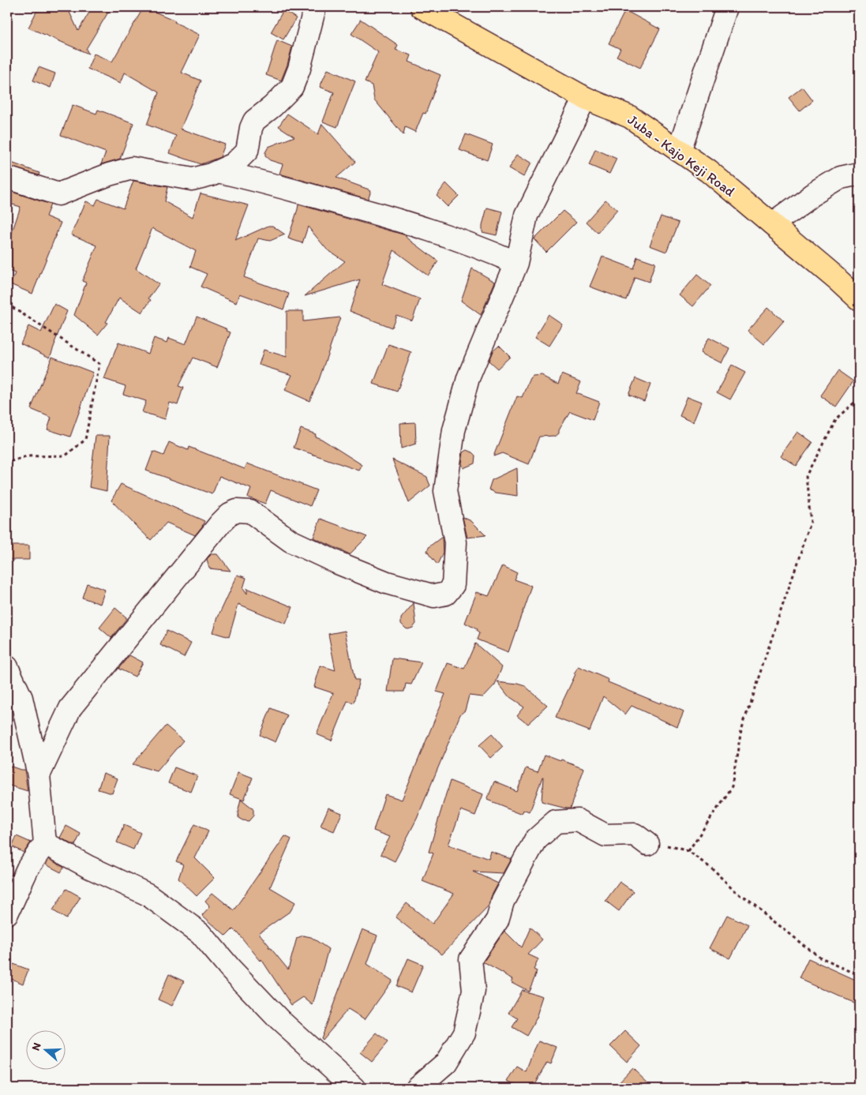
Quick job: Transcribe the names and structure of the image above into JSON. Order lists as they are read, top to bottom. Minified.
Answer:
{"streets":{"main road":["Juba - Kajo Keji Road"]},"north":"left"}
